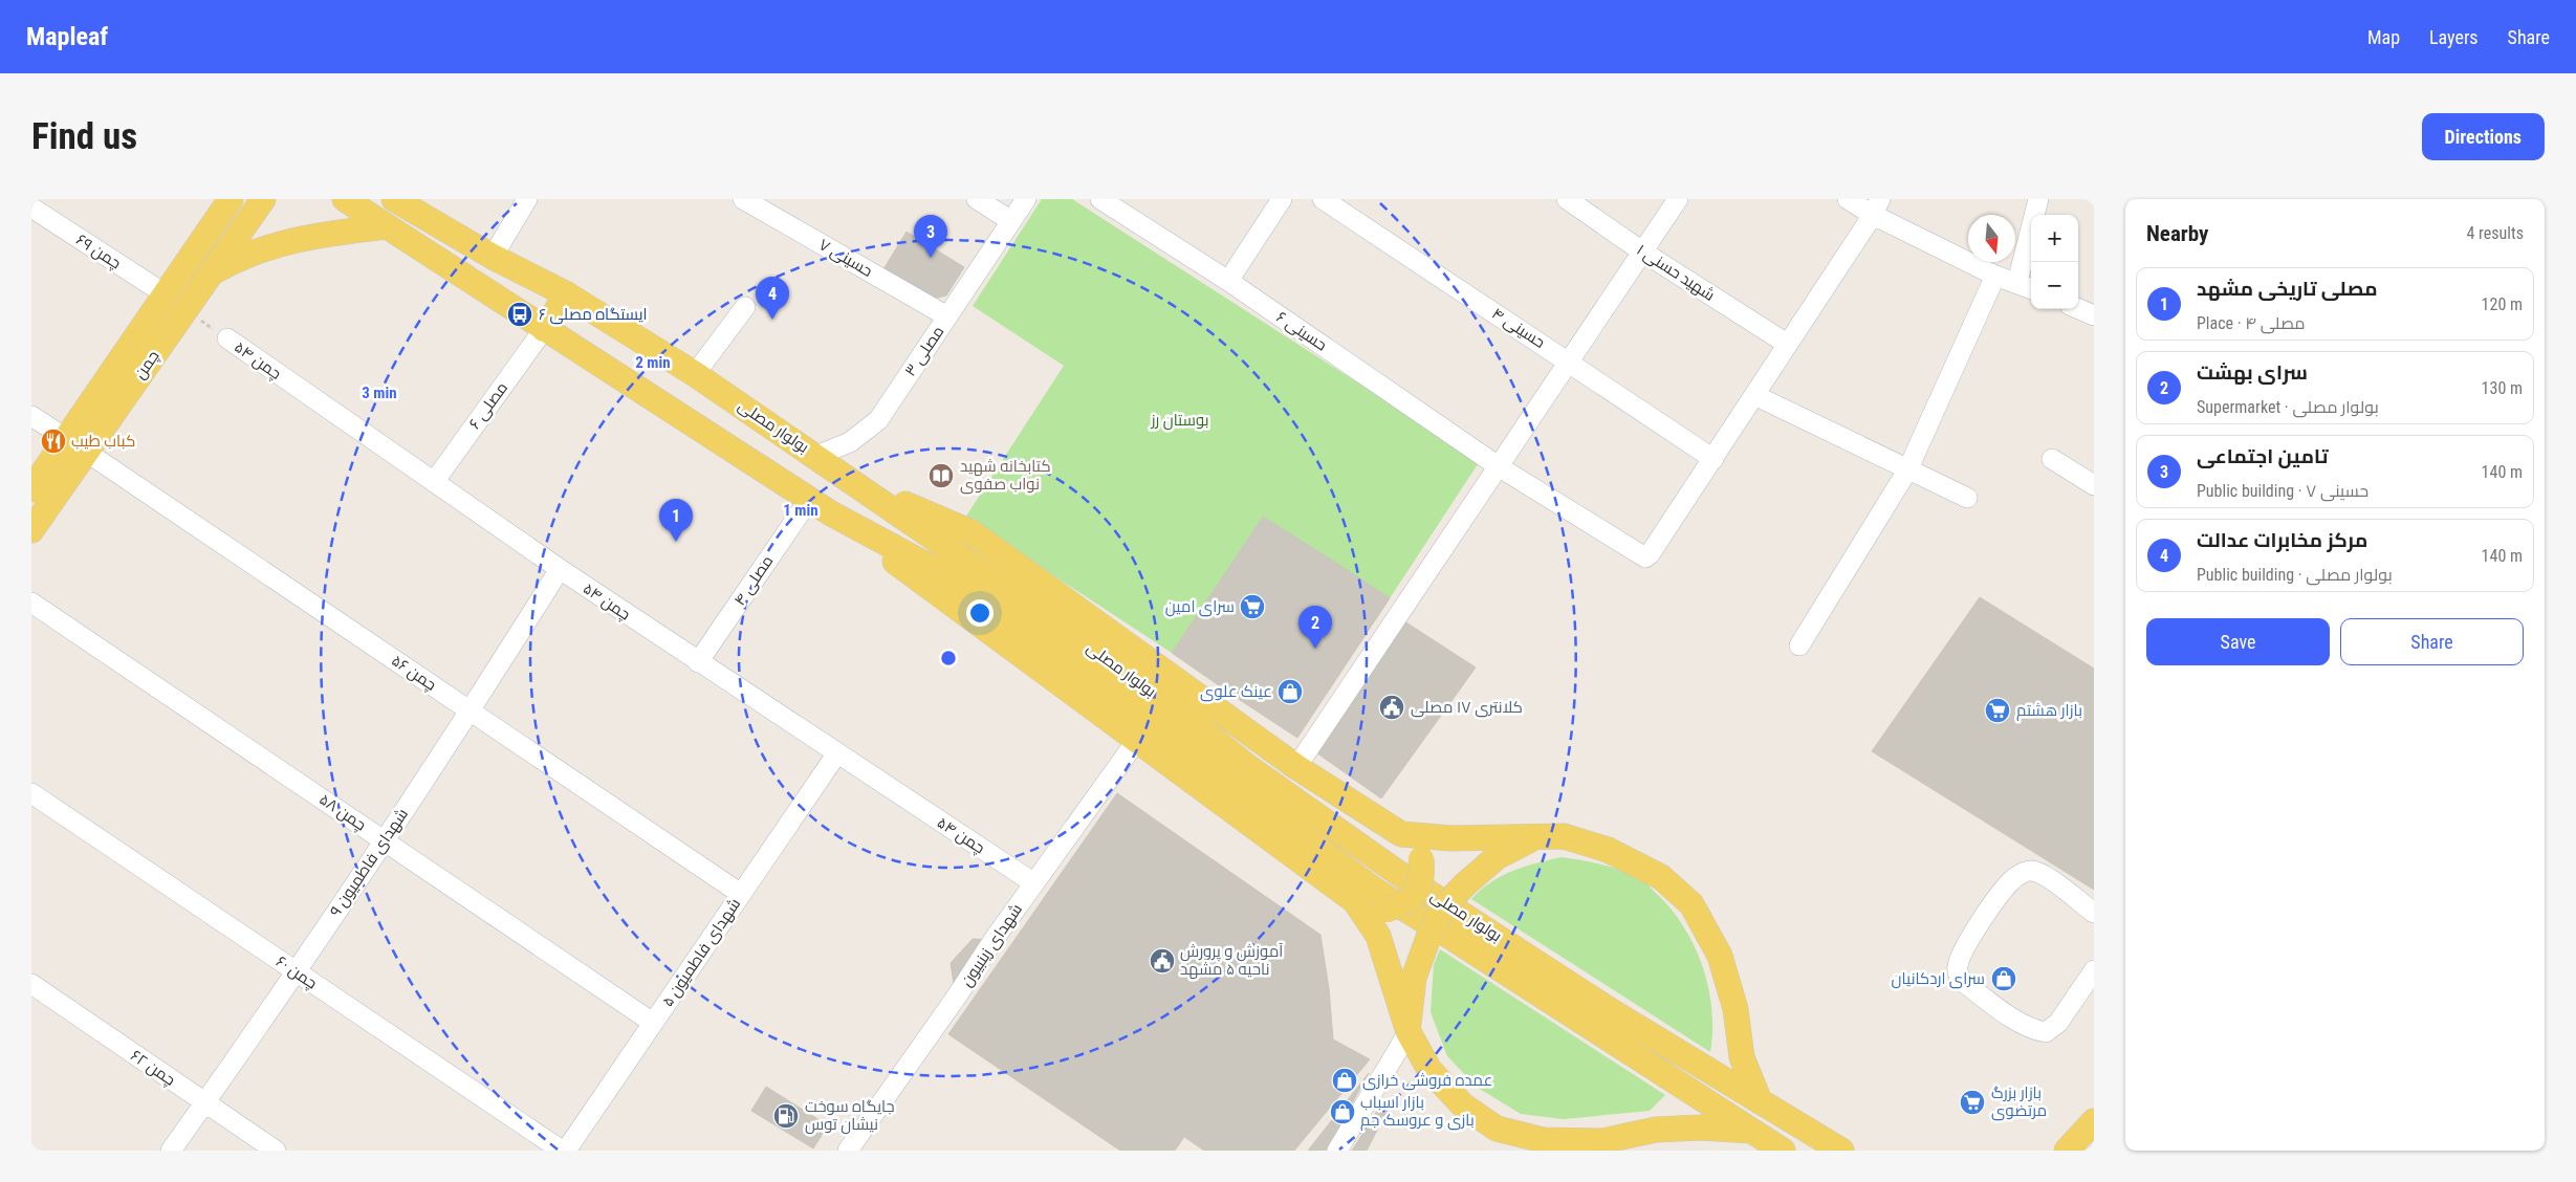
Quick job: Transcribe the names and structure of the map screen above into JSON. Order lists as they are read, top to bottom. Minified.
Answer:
{"streets":{"main road":["چمن","بولوار مصلی"],"street":["چمن ۶۹","حسینی ۷","شهید حسنی ۱","حسینی ۴","حسینی ۶","مصلی ۳","چمن ۵۴","مصلی ۶","مصلی ۴","چمن ۵۶","چمن ۵۸","شهدای فاطمیون ۹","شهدای زینبیون","شهدای فاطمیون ۵","چمن ۶۰","چمن ۶۲"]},"crossings":[["چمن ۶۹","چمن"],["حسینی ۷","مصلی ۳"],["حسینی ۴","حسینی ۶"],["مصلی ۳","بولوار مصلی"],["چمن ۵۴","چمن"],["چمن ۵۴","مصلی ۶"],["چمن ۵۴","مصلی ۴"],["چمن ۵۴","شهدای فاطمیون ۹"],["چمن ۵۴","شهدای زینبیون"],["چمن ۵۴","شهدای فاطمیون ۵"],["چمن","چمن ۵۶"],["مصلی ۶","بولوار مصلی"],["بولوار مصلی","مصلی ۴"],["چمن ۵۶","شهدای فاطمیون ۹"],["چمن ۵۶","شهدای فاطمیون ۵"],["چمن ۵۸","شهدای فاطمیون ۹"],["چمن ۵۸","شهدای فاطمیون ۵"],["شهدای فاطمیون ۹","چمن ۶۰"],["شهدای فاطمیون ۹","چمن ۶۲"]],"parks":["بوستان رز"],"places":{"bus stop":["ایستگاه مصلی ۶"],"restaurant":["کباب طیب"],"library":["کتابخانه شهید نواب صفوی"],"supermarket":["سرای امین","بازار هشتم","بازار بزرگ مرتضوی"],"shop":["عینک علوی","سرای اردکانیان","عمده فروشی خرازی","بازار اسباب بازی و عروسک جم"],"public building":["کلانتری ۱۷ مصلی","آموزش و پرورش ناحیه ۵ مشهد"],"fuel station":["جایگاه سوخت نیشان توس"]},"north":"bottom","page":{"header":"Mapleaf","nav":["Map","Layers","Share"],"buttons":["Directions",["Save","Share"]],"title":"Find us","heading":["Nearby","4 results"],"map_buttons":["+","−"],"pins":["3","4","1","2"],"list":[{"mark":"1","name":"مصلی تاریخی مشهد","note":"Place · مصلی ۴","value":"120 m"},{"mark":"2","name":"سرای بهشت","note":"Supermarket · بولوار مصلی","value":"130 m"},{"mark":"3","name":"تامین اجتماعی","note":"Public building · حسینی ۷","value":"140 m"},{"mark":"4","name":"مرکز مخابرات عدالت","note":"Public building · بولوار مصلی","value":"140 m"}]},"rings":["2 min","3 min","1 min"]}
